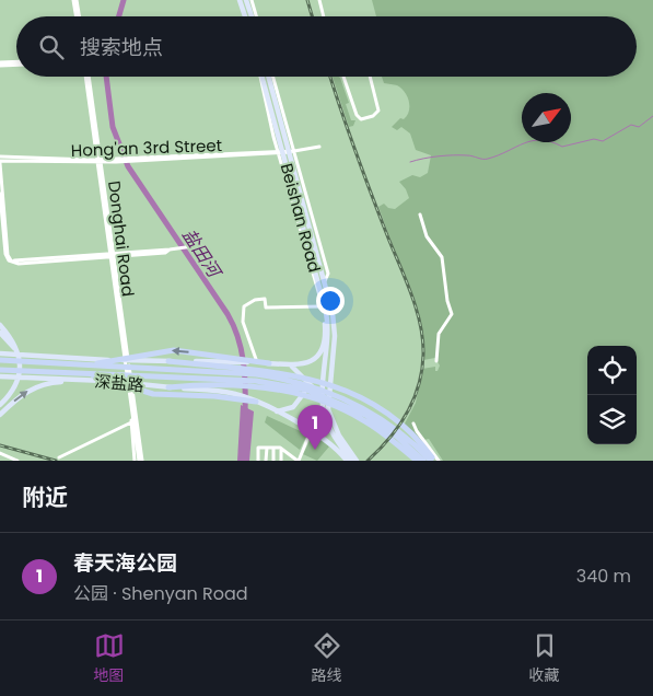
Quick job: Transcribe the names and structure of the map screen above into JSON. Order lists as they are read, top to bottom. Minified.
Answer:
{"streets":{"main road":["Beishan Road","深盐路"],"street":["Hong'an 3rd Street","Donghai Road"]},"crossings":[["Hong'an 3rd Street","Beishan Road"],["Hong'an 3rd Street","Donghai Road"],["Donghai Road","深盐路"]],"water":["盐田河"],"north":"top right","page":{"search":"搜索地点","pins":"1","heading":"附近","list":[{"mark":"1","name":"春天海公园","note":"公园 · Shenyan Road","value":"340 m"}],"nav":["地图","路线","收藏"]}}
